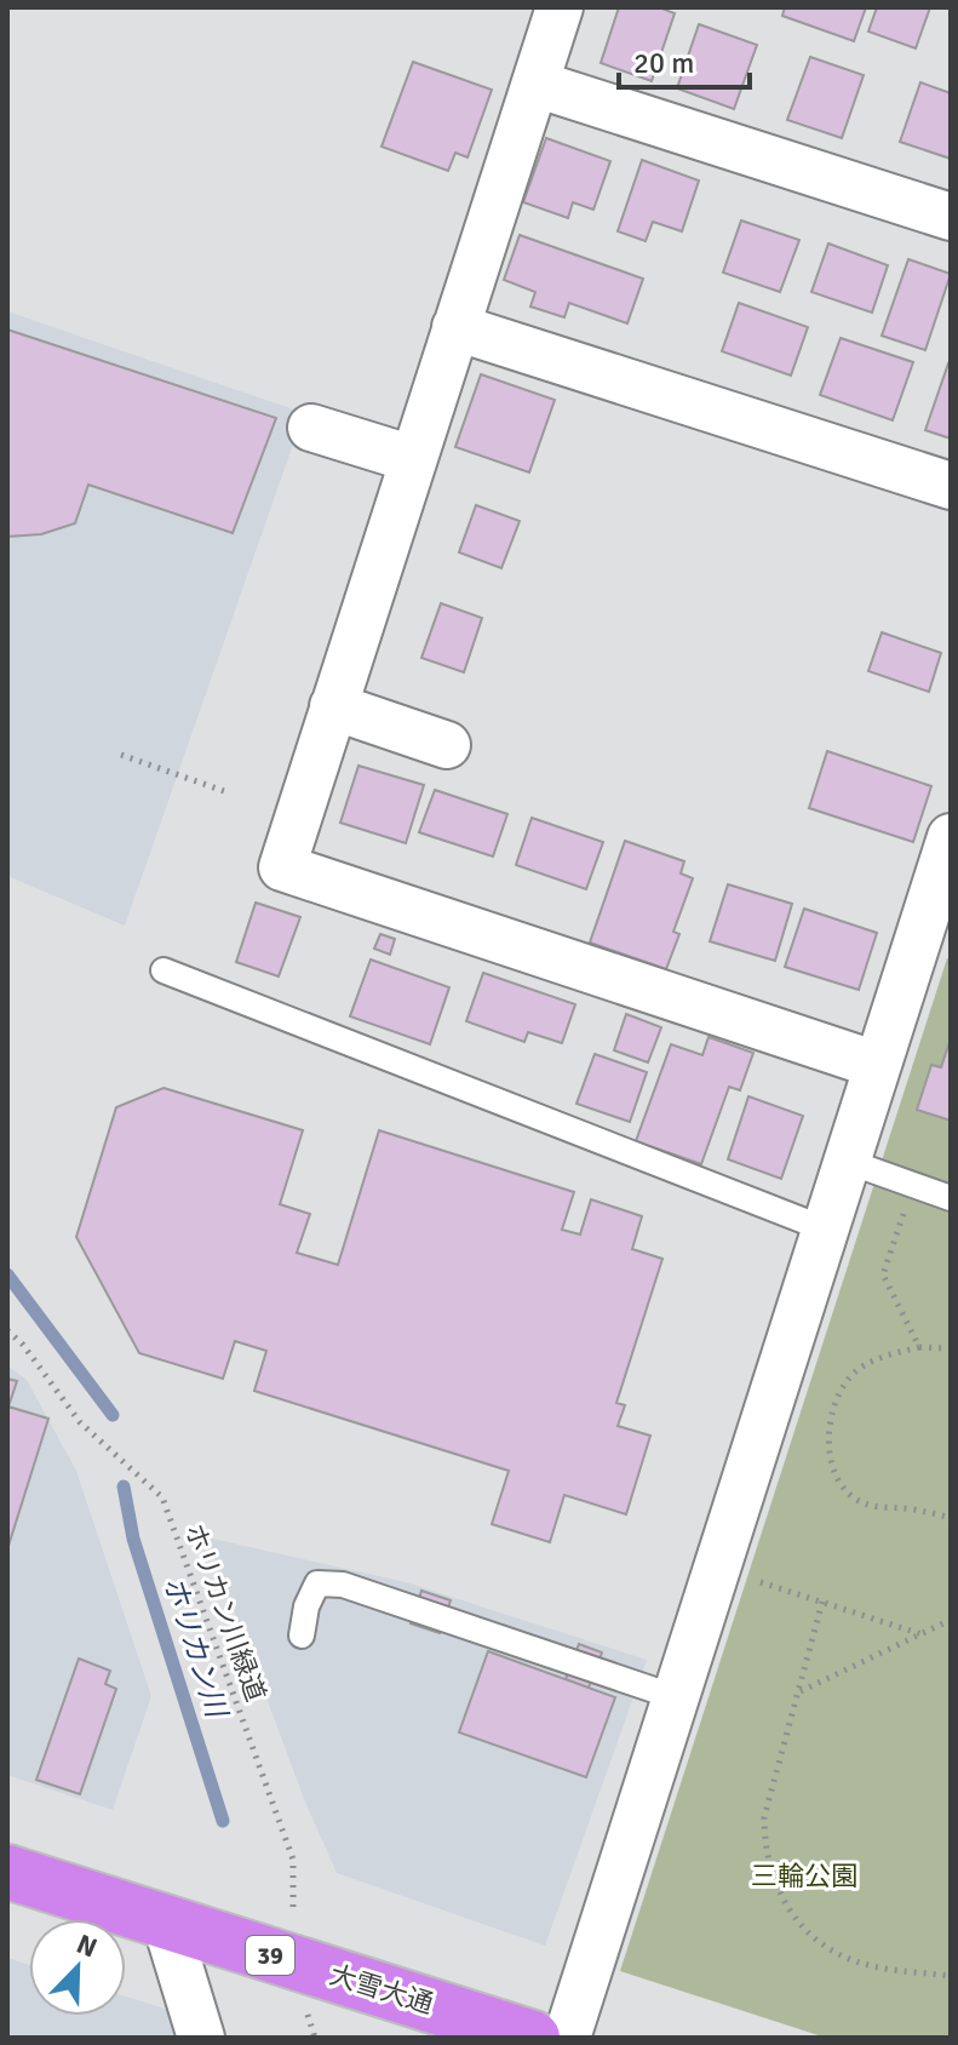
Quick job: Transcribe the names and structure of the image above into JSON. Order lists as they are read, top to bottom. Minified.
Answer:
{"streets":{"highway":["39","大雪大通"],"path":["ホリカン川緑道"]},"crossings":[["ホリカン川緑道","大雪大通"]],"water":["ホリカン川"],"parks":["三輪公園"],"scale_bar":"20 m","north":"top right"}
